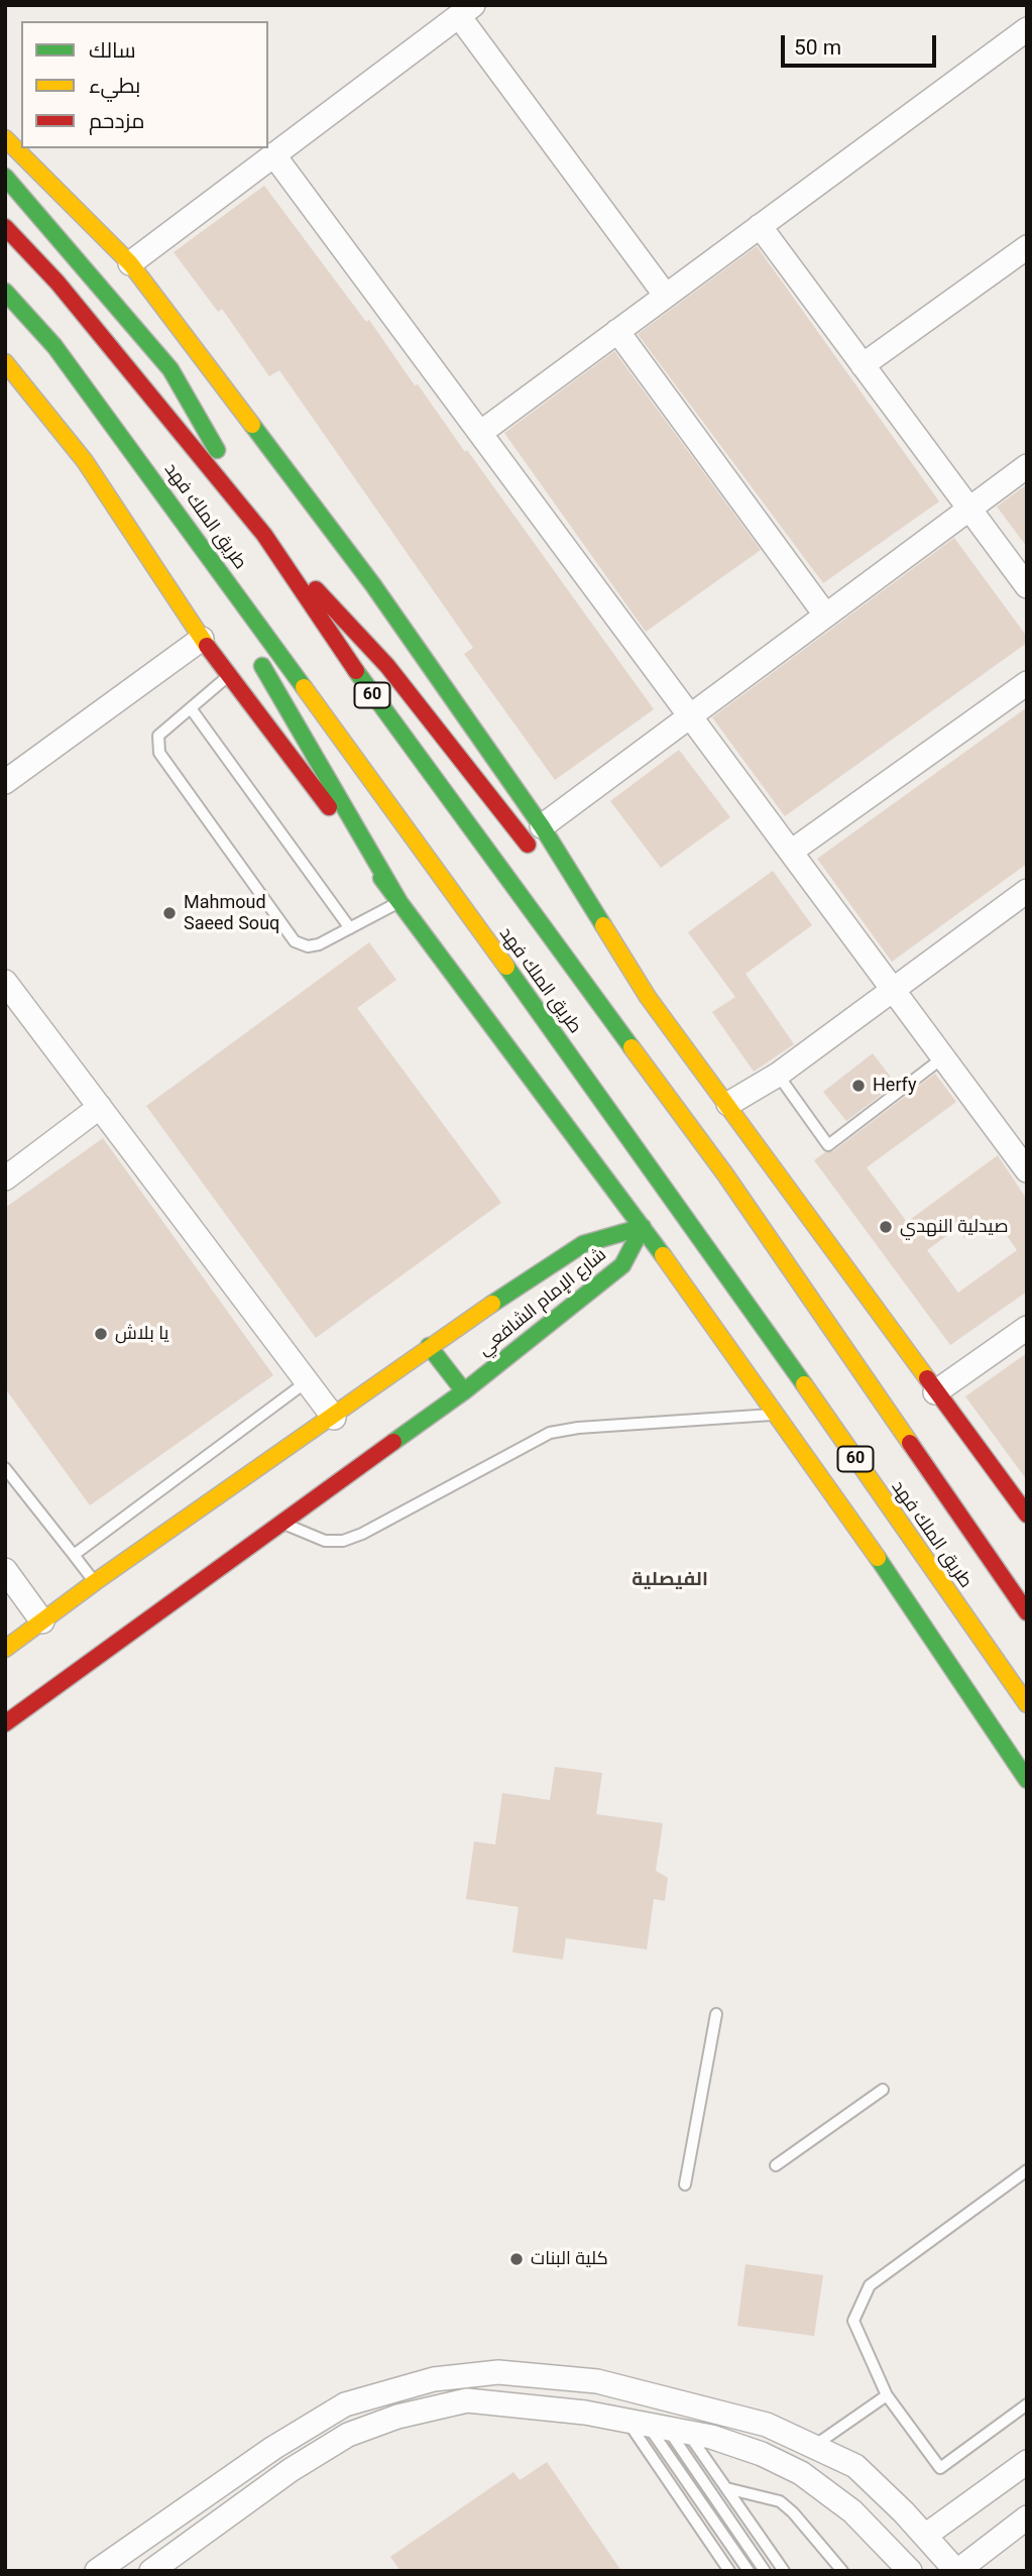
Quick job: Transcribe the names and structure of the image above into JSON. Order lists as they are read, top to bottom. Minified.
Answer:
{"streets":{"main road":["طريق الملك فهد","60","شارع الإمام الشافعي"]},"districts":["الفيصلية"],"places":["Mahmoud Saeed Souq","Herfy","صيدلية النهدي","يا بلاش","كلية البنات"],"legend":["سالك","بطيء","مزدحم"],"scale_bar":"50 m"}
